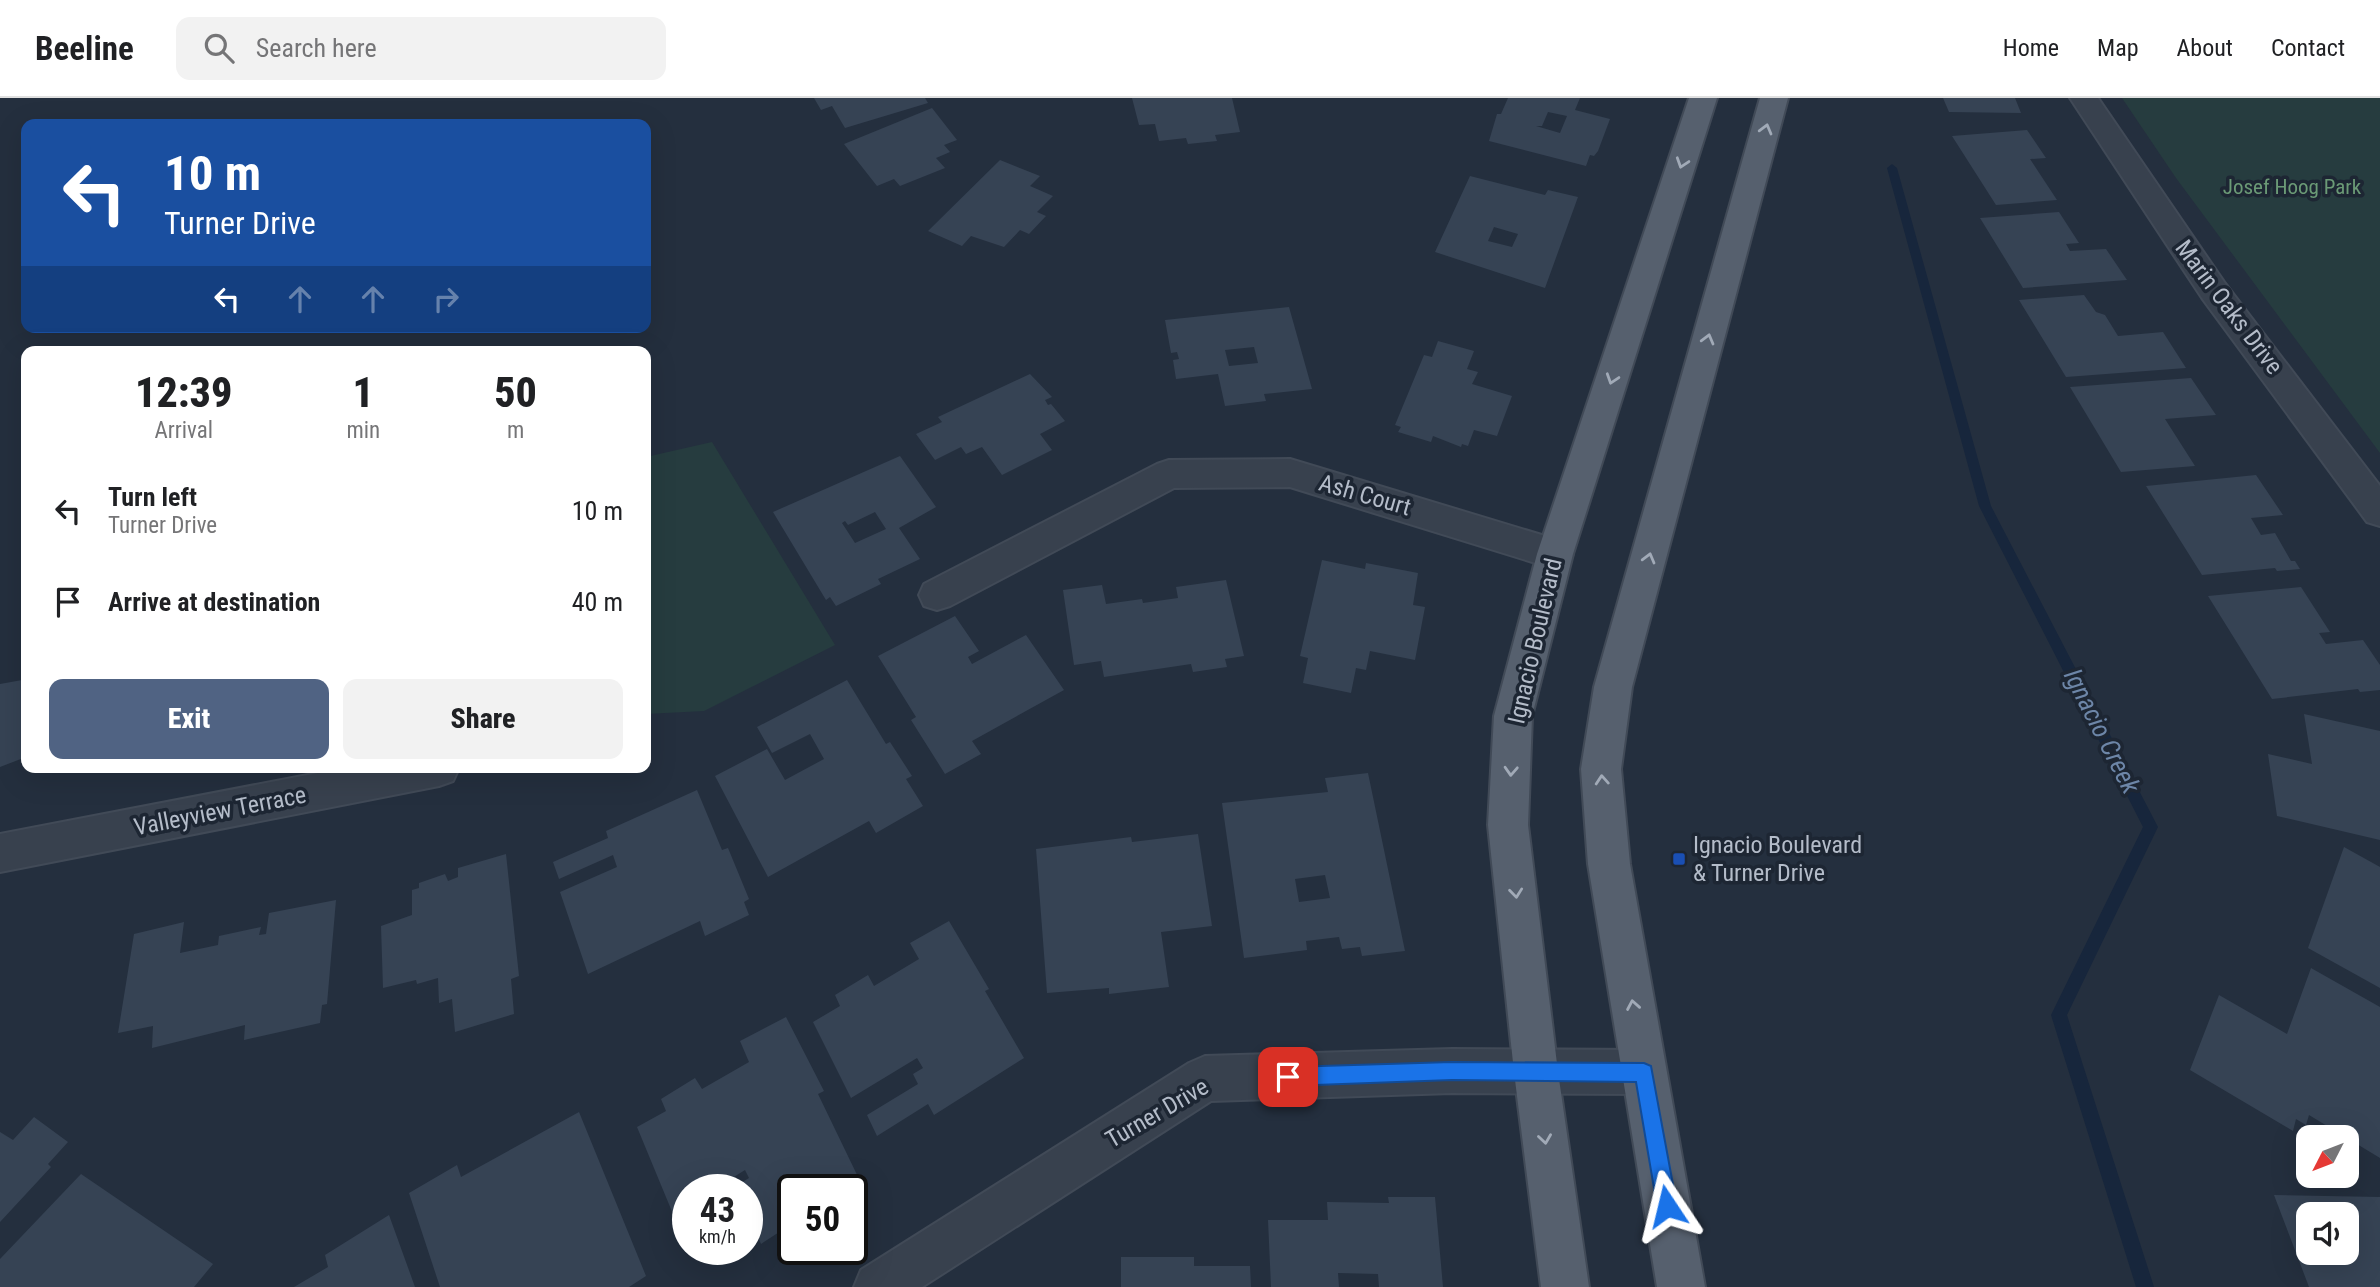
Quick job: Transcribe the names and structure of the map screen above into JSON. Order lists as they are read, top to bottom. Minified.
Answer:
{"streets":{"main road":["Ignacio Boulevard"],"street":["Marin Oaks Drive","Ash Court","Valleyview Terrace","Turner Drive"]},"crossings":[["Ash Court","Ignacio Boulevard"],["Ignacio Boulevard","Turner Drive"]],"water":["Ignacio Creek"],"parks":["Josef Hoog Park"],"places":{"transit":["Ignacio Boulevard & Turner Drive"]},"north":"bottom left","page":{"header":"Beeline","search":"Search here","nav":["Home","Map","About","Contact"],"turn":["10 m","Turner Drive"],"eta":["12:39","Arrival","1","min","50","m"],"list":[{"name":"Turn left","note":"Turner Drive","value":"10 m"},{"name":"Arrive at destination","value":"40 m"}],"buttons":["Exit","Share"],"speed":"43 km/h","limit":"50"}}
